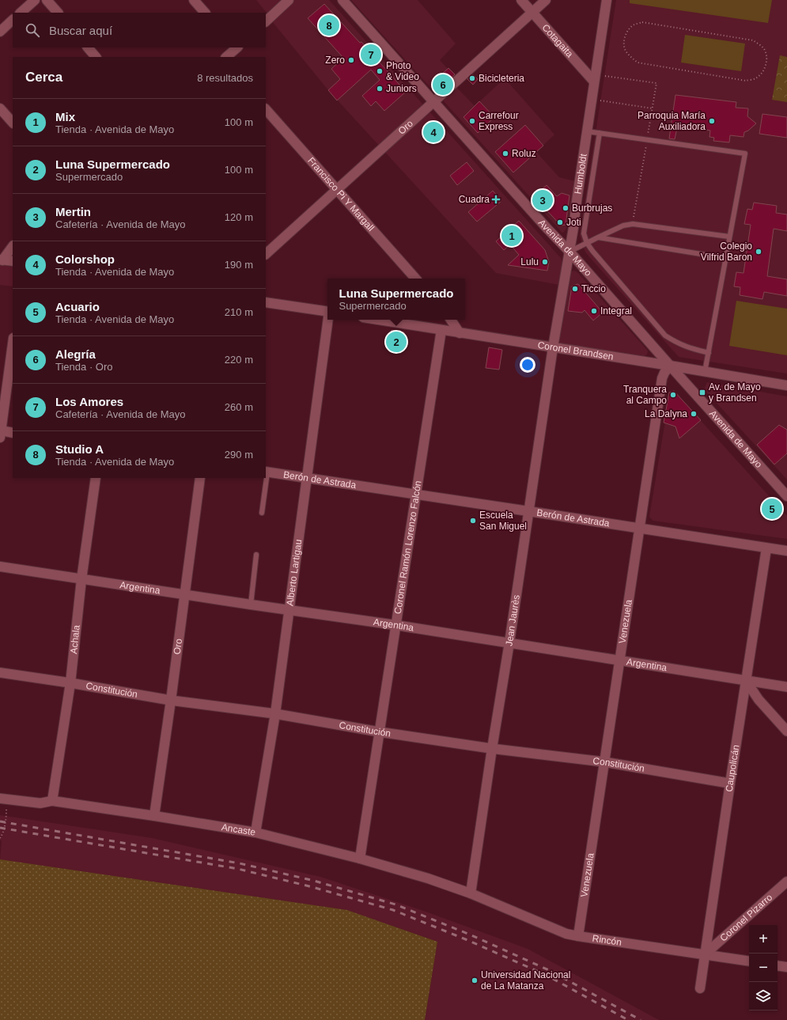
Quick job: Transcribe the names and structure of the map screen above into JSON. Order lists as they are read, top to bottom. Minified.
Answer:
{"streets":{"street":["Cotagaita","Oro","Humboldt","Francisco Pi Y Margall","Avenida de Mayo","Coronel Brandsen","Berón de Astrada","Coronel Ramón Lorenzo Falcón","Alberto Lartigau","Argentina","Jean Jaurès","Venezuela","Achala","Constitución","Caupolicán","Ancaste","Coronel Pizarro","Rincón"]},"crossings":[["Cotagaita","Oro"],["Cotagaita","Humboldt"],["Oro","Francisco Pi Y Margall"],["Oro","Avenida de Mayo"],["Oro","Argentina"],["Oro","Constitución"],["Oro","Ancaste"],["Humboldt","Avenida de Mayo"],["Humboldt","Coronel Brandsen"],["Humboldt","Jean Jaurès"],["Avenida de Mayo","Coronel Brandsen"],["Avenida de Mayo","Venezuela"],["Coronel Brandsen","Coronel Ramón Lorenzo Falcón"],["Coronel Brandsen","Jean Jaurès"],["Coronel Brandsen","Venezuela"],["Berón de Astrada","Coronel Ramón Lorenzo Falcón"],["Berón de Astrada","Alberto Lartigau"],["Berón de Astrada","Jean Jaurès"],["Berón de Astrada","Venezuela"],["Berón de Astrada","Caupolicán"],["Coronel Ramón Lorenzo Falcón","Argentina"],["Coronel Ramón Lorenzo Falcón","Constitución"],["Coronel Ramón Lorenzo Falcón","Ancaste"],["Alberto Lartigau","Argentina"],["Alberto Lartigau","Constitución"],["Alberto Lartigau","Ancaste"],["Argentina","Jean Jaurès"],["Argentina","Venezuela"],["Argentina","Achala"],["Argentina","Caupolicán"],["Jean Jaurès","Constitución"],["Jean Jaurès","Ancaste"],["Jean Jaurès","Rincón"],["Venezuela","Constitución"],["Venezuela","Rincón"],["Achala","Constitución"],["Achala","Ancaste"],["Constitución","Caupolicán"],["Caupolicán","Coronel Pizarro"],["Caupolicán","Rincón"],["Ancaste","Rincón"],["Coronel Pizarro","Rincón"]],"places":{"other":["Zero","Photo & Video","Bicicleteria","Juniors","Carrefour Express","Parroquia María Auxiliadora","Roluz","Burbrujas","Joti","Colegio Vilfrid Baron","Lulu","Ticcio","Integral","Tranquera al Campo","La Dalyna","Escuela San Miguel","Universidad Nacional de La Matanza"],"health":["Cuadra"],"transit":["Av. de Mayo y Brandsen"]},"page":{"search":"Buscar aquí","pins":["8","7","6","4","3","1","2","5"],"heading":["Cerca","8 resultados"],"list":[{"mark":"1","name":"Mix","note":"Tienda · Avenida de Mayo","value":"100 m"},{"mark":"2","name":"Luna Supermercado","note":"Supermercado","value":"100 m"},{"mark":"3","name":"Mertin","note":"Cafetería · Avenida de Mayo","value":"120 m"},{"mark":"4","name":"Colorshop","note":"Tienda · Avenida de Mayo","value":"190 m"},{"mark":"5","name":"Acuario","note":"Tienda · Avenida de Mayo","value":"210 m"},{"mark":"6","name":"Alegría","note":"Tienda · Oro","value":"220 m"},{"mark":"7","name":"Los Amores","note":"Cafetería · Avenida de Mayo","value":"260 m"},{"mark":"8","name":"Studio A","note":"Tienda · Avenida de Mayo","value":"290 m"}],"popup":["Luna Supermercado","Supermercado"],"map_buttons":["+","−"]}}
